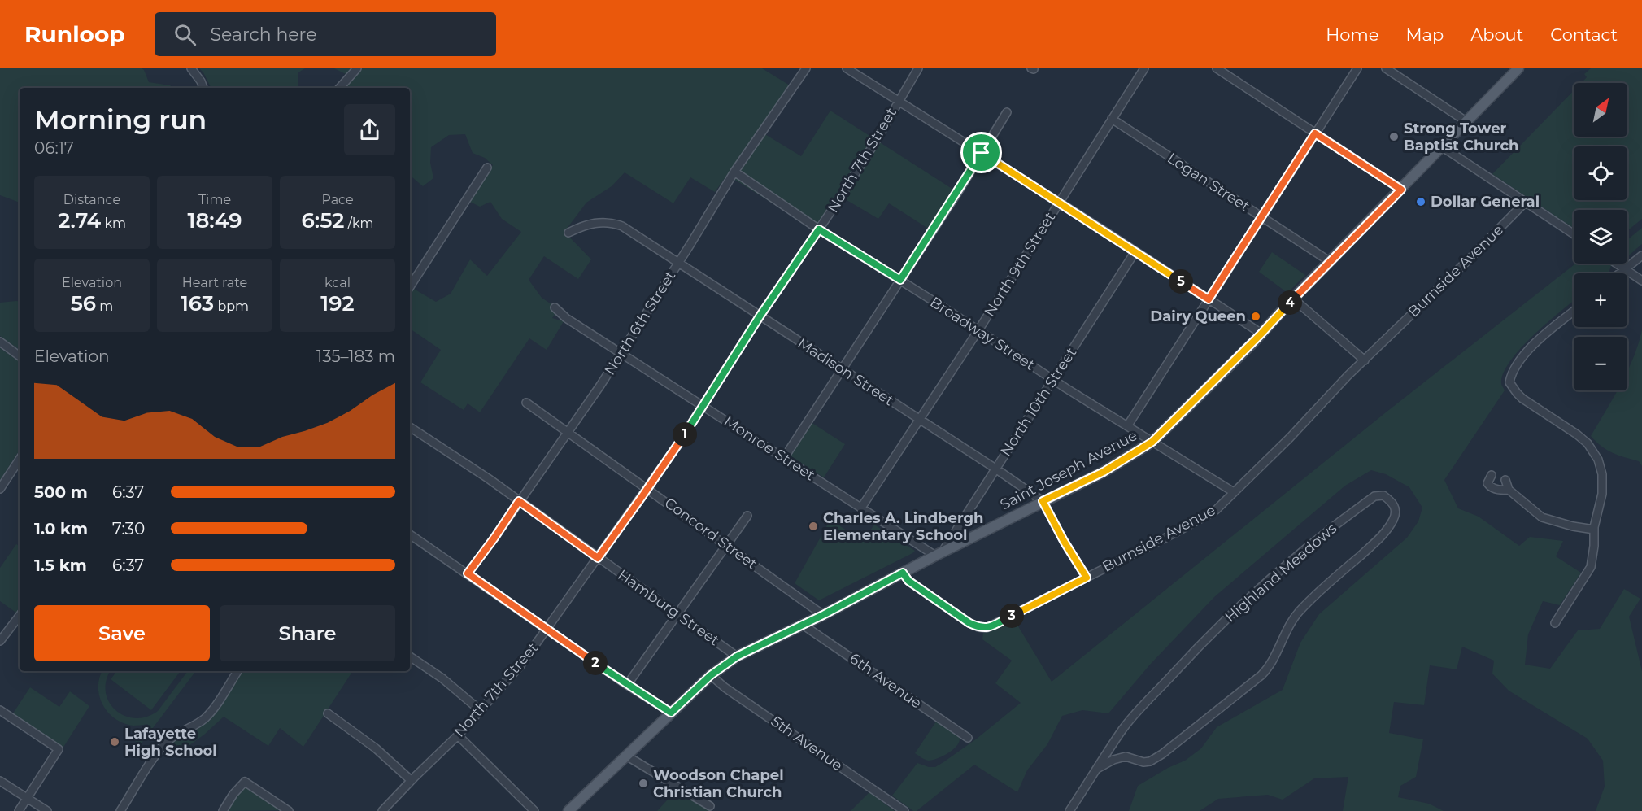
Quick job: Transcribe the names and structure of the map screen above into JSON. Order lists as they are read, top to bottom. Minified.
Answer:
{"streets":{"main road":["Saint Joseph Avenue"],"street":["North 7th Street","Logan Street","North 9th Street","Burnside Avenue","North 6th Street","Broadway Street","Madison Street","North 10th Street","Monroe Street","Concord Street","Highland Meadows","Hamburg Street","6th Avenue","5th Avenue"]},"crossings":[["North 7th Street","Broadway Street"],["North 7th Street","Madison Street"],["North 7th Street","Monroe Street"],["North 7th Street","Concord Street"],["North 7th Street","Hamburg Street"],["Logan Street","North 9th Street"],["Logan Street","Saint Joseph Avenue"],["North 9th Street","Broadway Street"],["North 9th Street","Madison Street"],["North 9th Street","Monroe Street"],["Burnside Avenue","Broadway Street"],["Burnside Avenue","Madison Street"],["Burnside Avenue","Saint Joseph Avenue"],["North 6th Street","Broadway Street"],["North 6th Street","Madison Street"],["North 6th Street","Monroe Street"],["North 6th Street","Concord Street"],["North 6th Street","Hamburg Street"],["Broadway Street","North 10th Street"],["Broadway Street","Saint Joseph Avenue"],["Madison Street","North 10th Street"],["Madison Street","Saint Joseph Avenue"],["North 10th Street","Monroe Street"],["North 10th Street","Saint Joseph Avenue"],["Monroe Street","Saint Joseph Avenue"],["Saint Joseph Avenue","Concord Street"],["Saint Joseph Avenue","Hamburg Street"],["Saint Joseph Avenue","6th Avenue"],["Saint Joseph Avenue","5th Avenue"]],"places":["Strong Tower Baptist Church","Dollar General","Dairy Queen","Charles A. Lindbergh Elementary School","Lafayette High School","Woodson Chapel Christian Church"],"north":"top right","page":{"header":"Runloop","search":"Search here","nav":["Home","Map","About","Contact"],"map_buttons":["+","−"],"heading":["Morning run","06:17"],"stats":[["Distance","2.74 km"],["Time","18:49"],["Pace","6:52 /km"],["Elevation","56 m"],["Heart rate","163 bpm"],["kcal","192"]],"pins":["5","4","1","3","2"],"chart":["Elevation","135–183 m"],"list":[{"name":"500 m","note":"6:37"},{"name":"1.0 km","note":"7:30"},{"name":"1.5 km","note":"6:37"}],"buttons":["Save","Share"]}}
